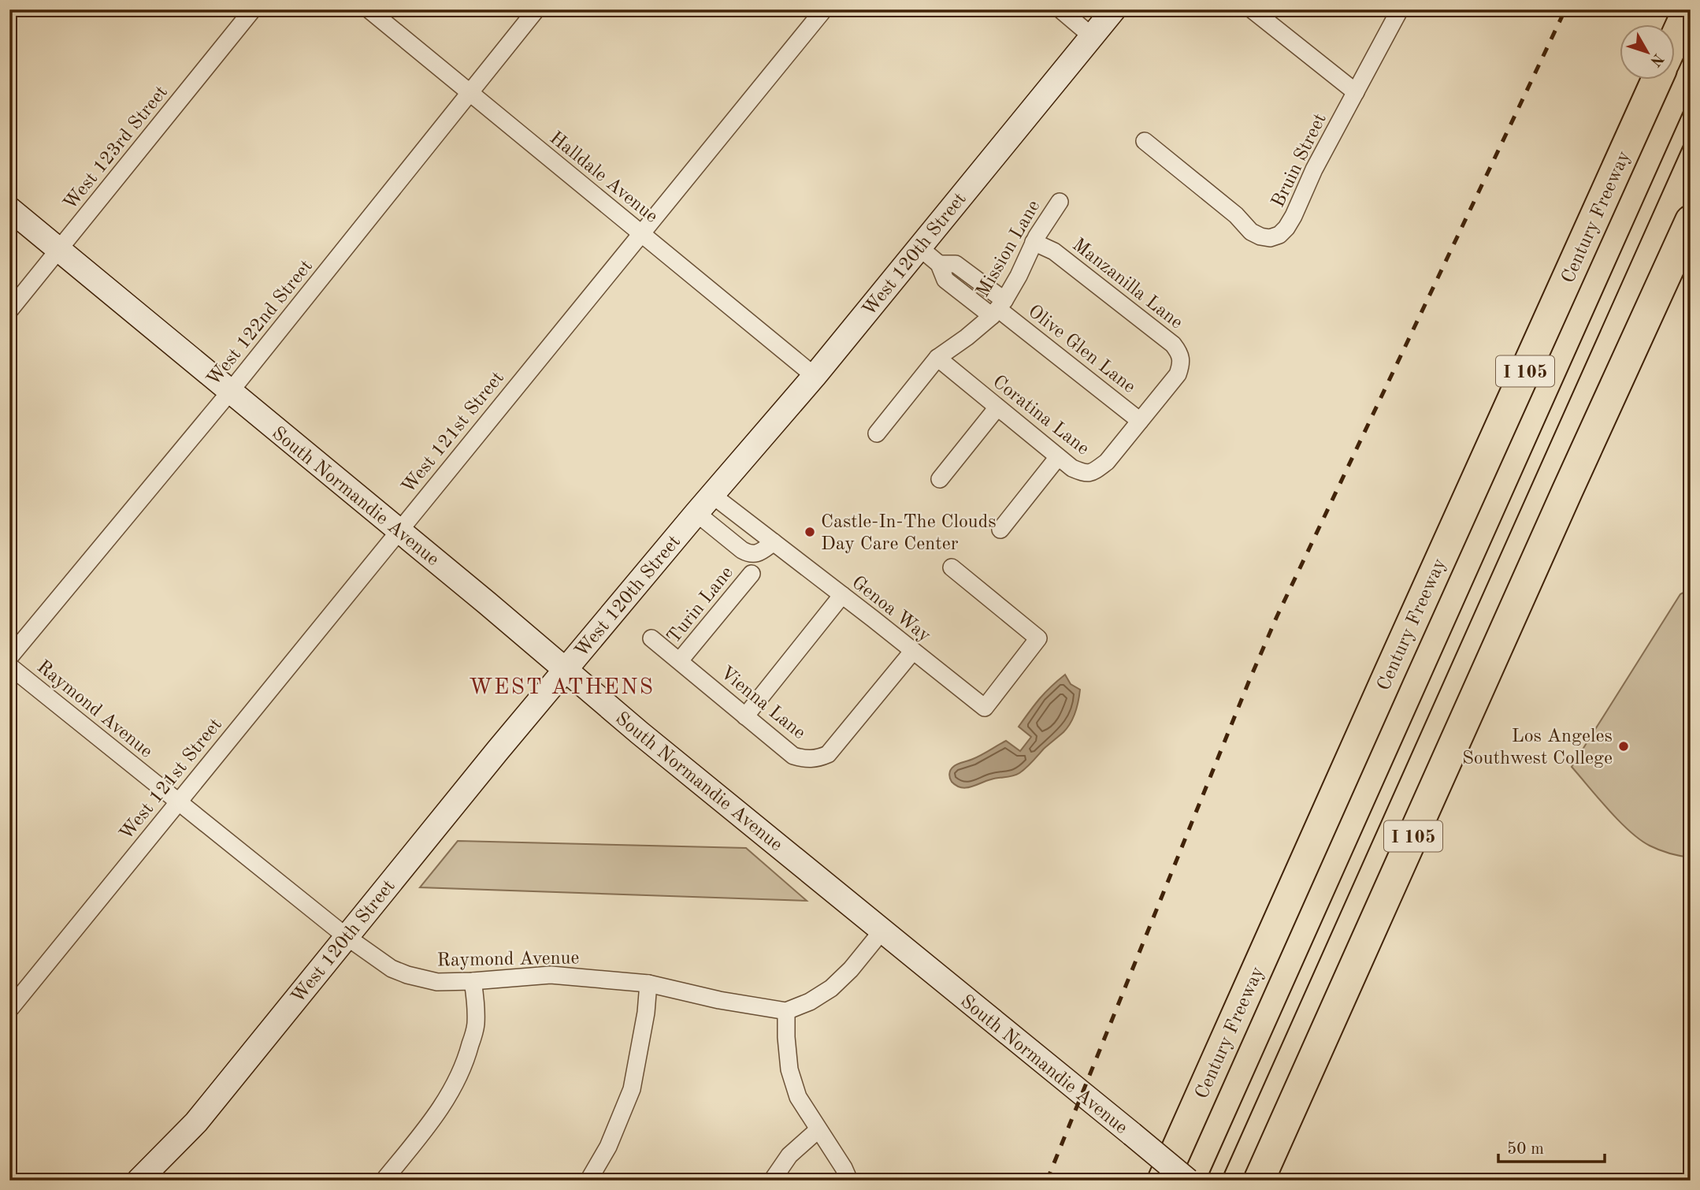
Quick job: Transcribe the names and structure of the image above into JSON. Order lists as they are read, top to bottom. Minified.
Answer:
{"streets":{"highway":["Century Freeway","I 105"],"street":["West 123rd Street","Bruin Street","Halldale Avenue","Mission Lane","West 120th Street","Manzanilla Lane","West 122nd Street","Olive Glen Lane","Coratina Lane","West 121st Street","South Normandie Avenue","Turin Lane","Genoa Way","Vienna Lane","Raymond Avenue"]},"crossings":[["West 123rd Street","South Normandie Avenue"],["Halldale Avenue","West 120th Street"],["Halldale Avenue","West 122nd Street"],["Halldale Avenue","West 121st Street"],["Mission Lane","Manzanilla Lane"],["Mission Lane","Olive Glen Lane"],["Mission Lane","Coratina Lane"],["West 120th Street","Olive Glen Lane"],["West 120th Street","South Normandie Avenue"],["West 120th Street","Genoa Way"],["West 120th Street","Raymond Avenue"],["Manzanilla Lane","Olive Glen Lane"],["Manzanilla Lane","Coratina Lane"],["West 122nd Street","South Normandie Avenue"],["Olive Glen Lane","Coratina Lane"],["West 121st Street","South Normandie Avenue"],["West 121st Street","Raymond Avenue"],["Turin Lane","Vienna Lane"],["Genoa Way","Vienna Lane"]],"districts":["WEST ATHENS"],"places":["Castle-In-The Clouds Day Care Center","Los Angeles Southwest College"],"scale_bar":"50 m","north":"bottom right"}
